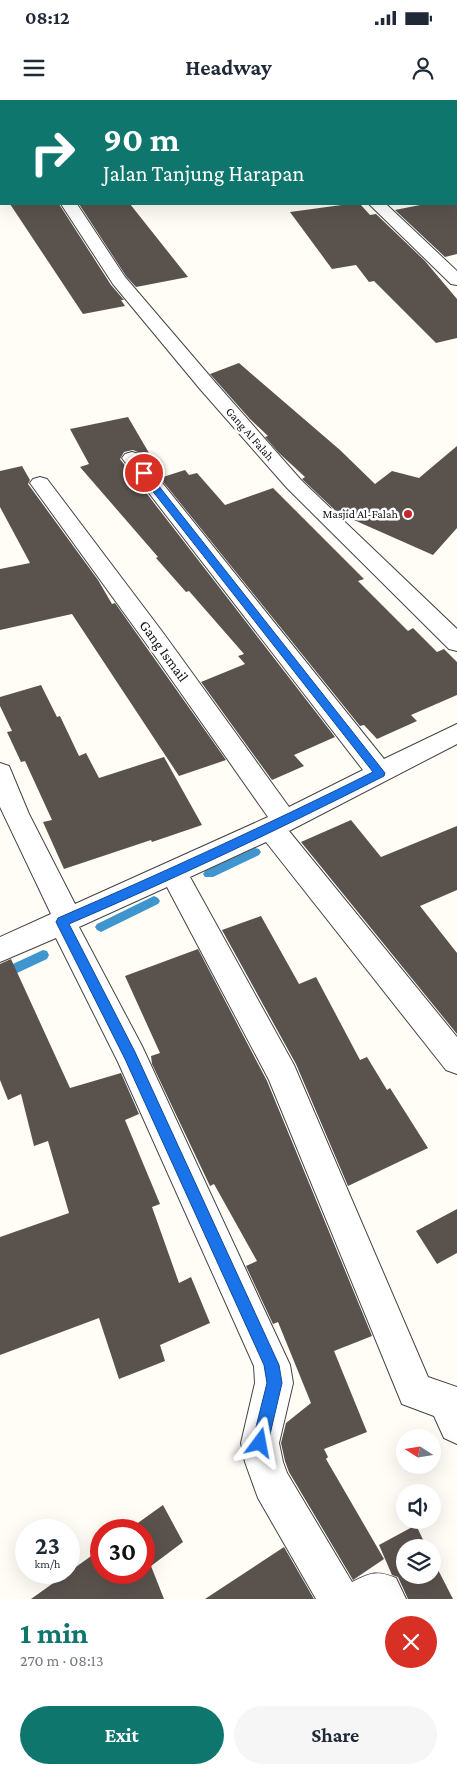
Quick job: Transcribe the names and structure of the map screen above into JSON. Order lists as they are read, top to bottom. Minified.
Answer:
{"streets":{"street":["Gang Al Falah","Gang Ismail"]},"places":["Masjid Al-Falah"],"north":"left","page":{"status":"08:12","header":"Headway","turn":["90 m","Jalan Tanjung Harapan"],"speed":"23 km/h","limit":"30","heading":["1 min","270 m · 08:13"],"buttons":["Exit","Share"]}}
